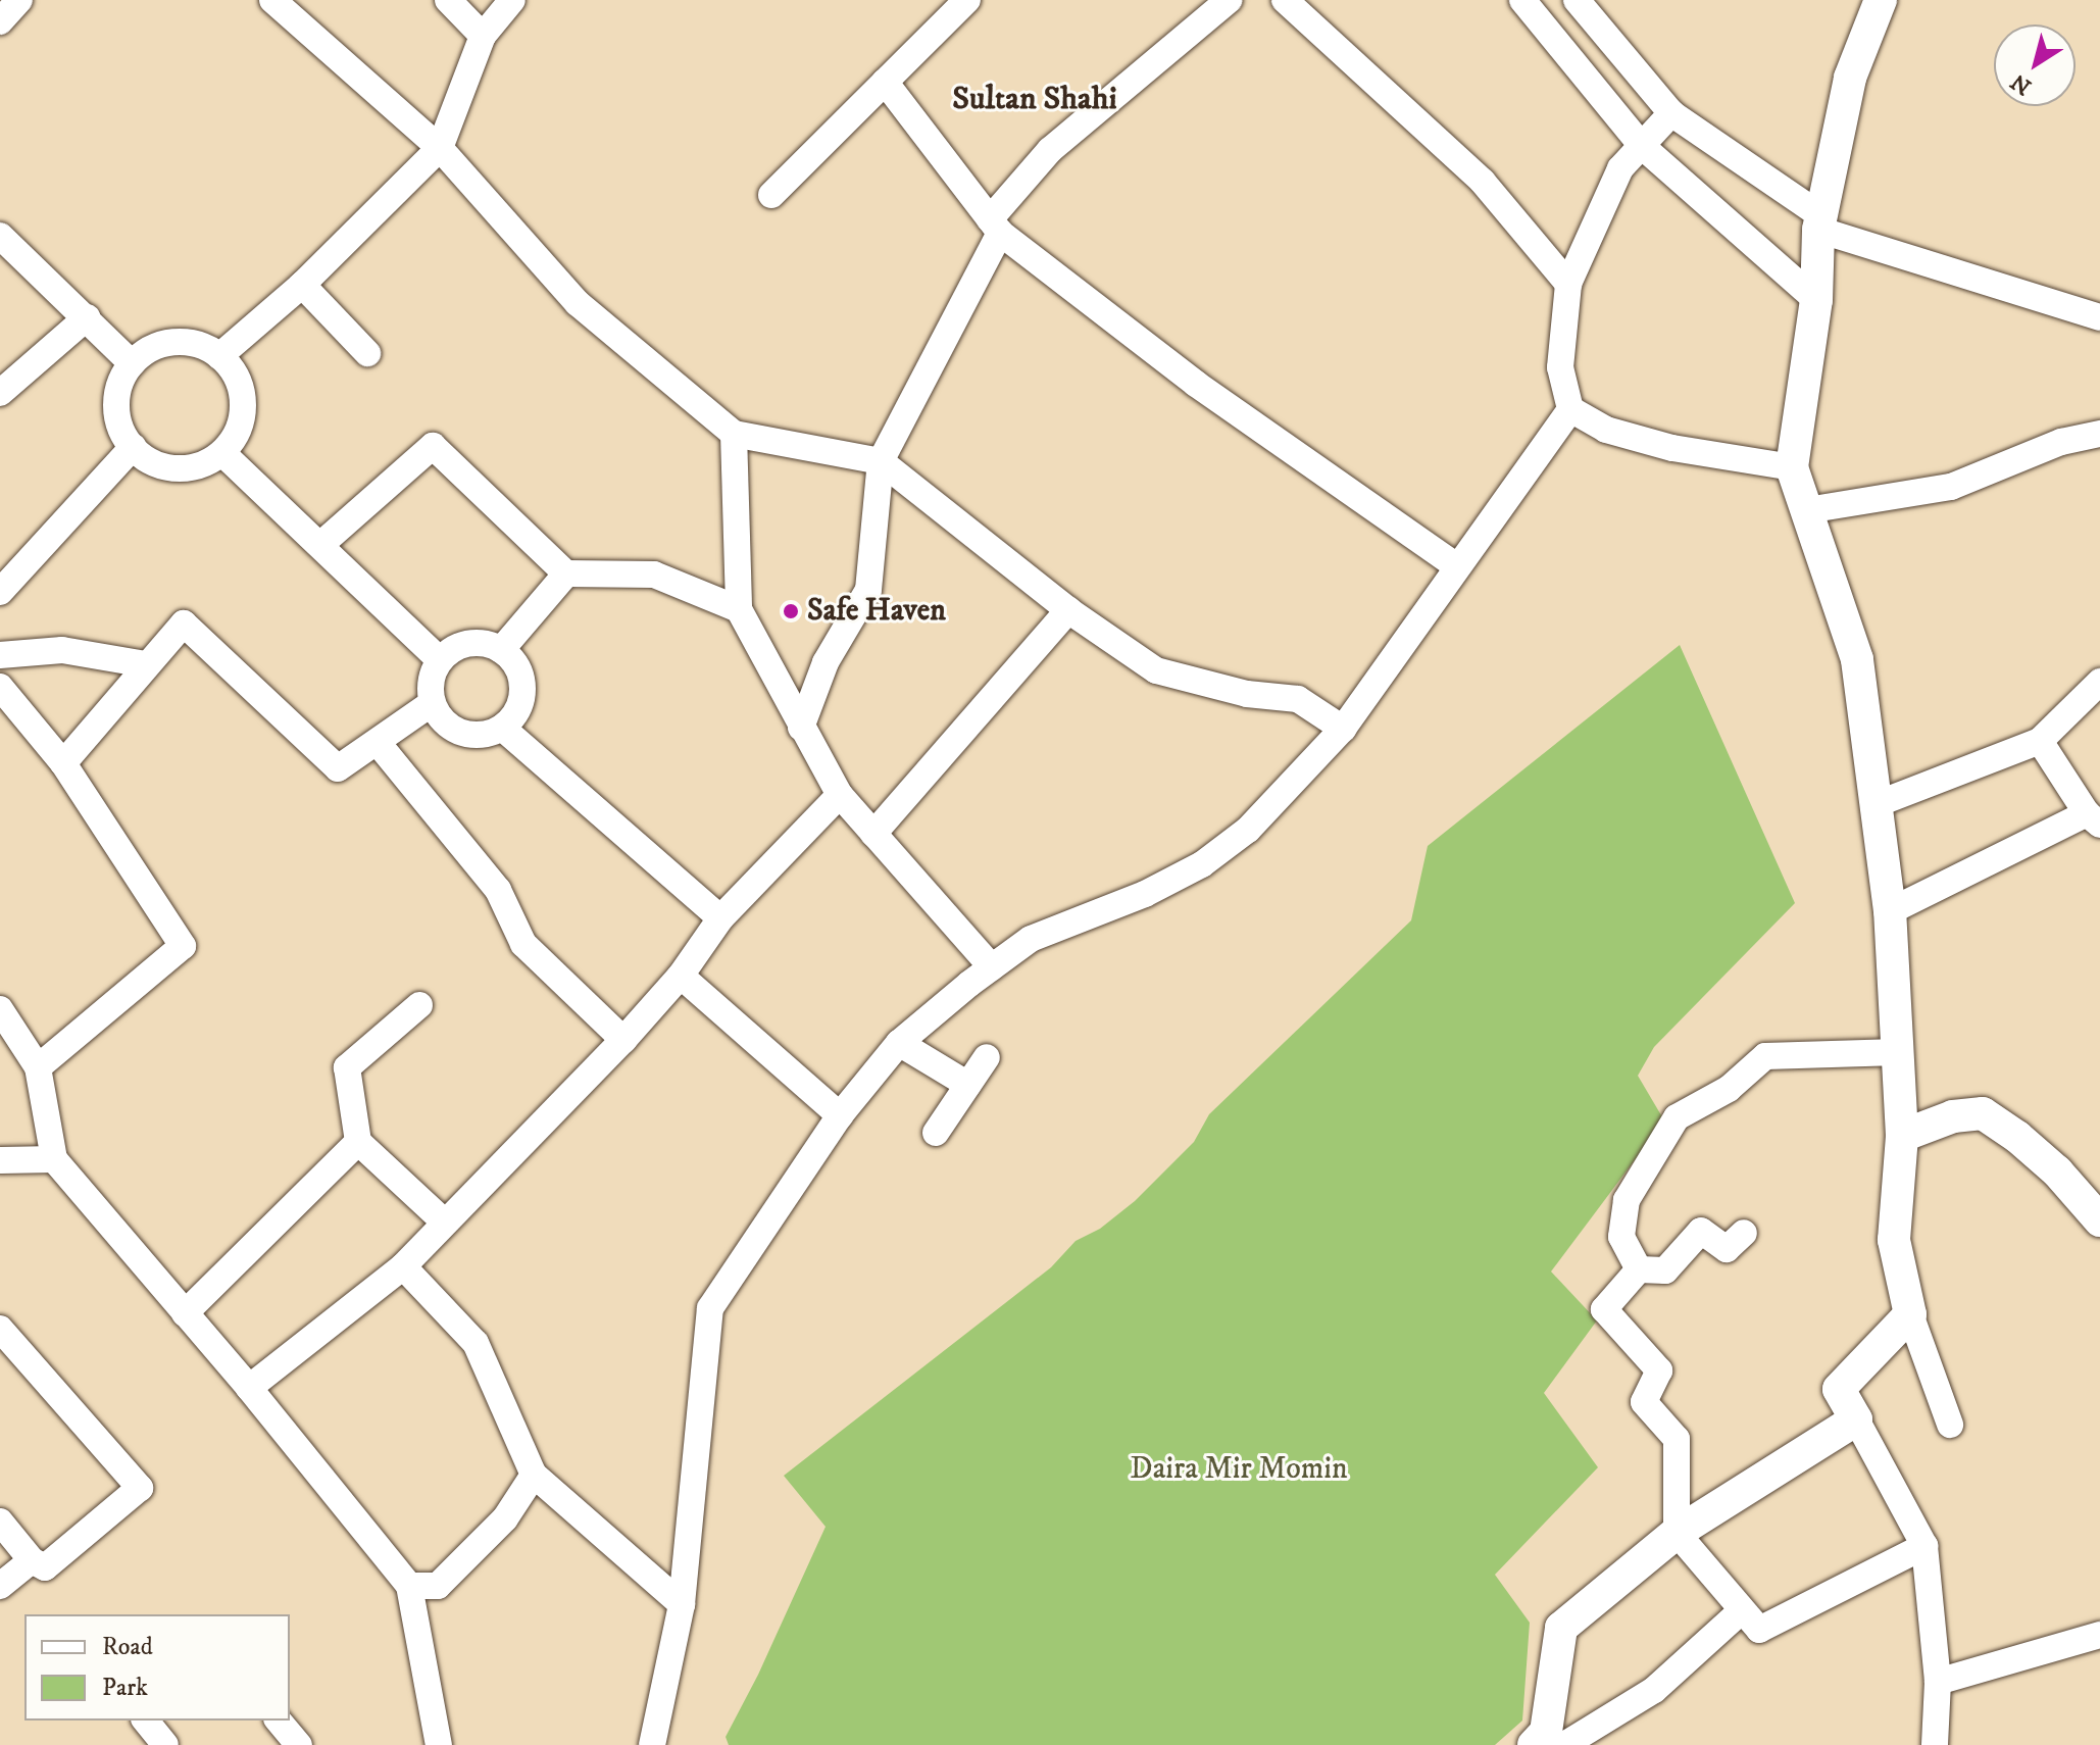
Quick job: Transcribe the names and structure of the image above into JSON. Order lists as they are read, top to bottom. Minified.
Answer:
{"districts":["Sultan Shahi"],"parks":["Daira Mir Momin"],"places":["Safe Haven"],"legend":["Road","Park"],"north":"bottom left"}
